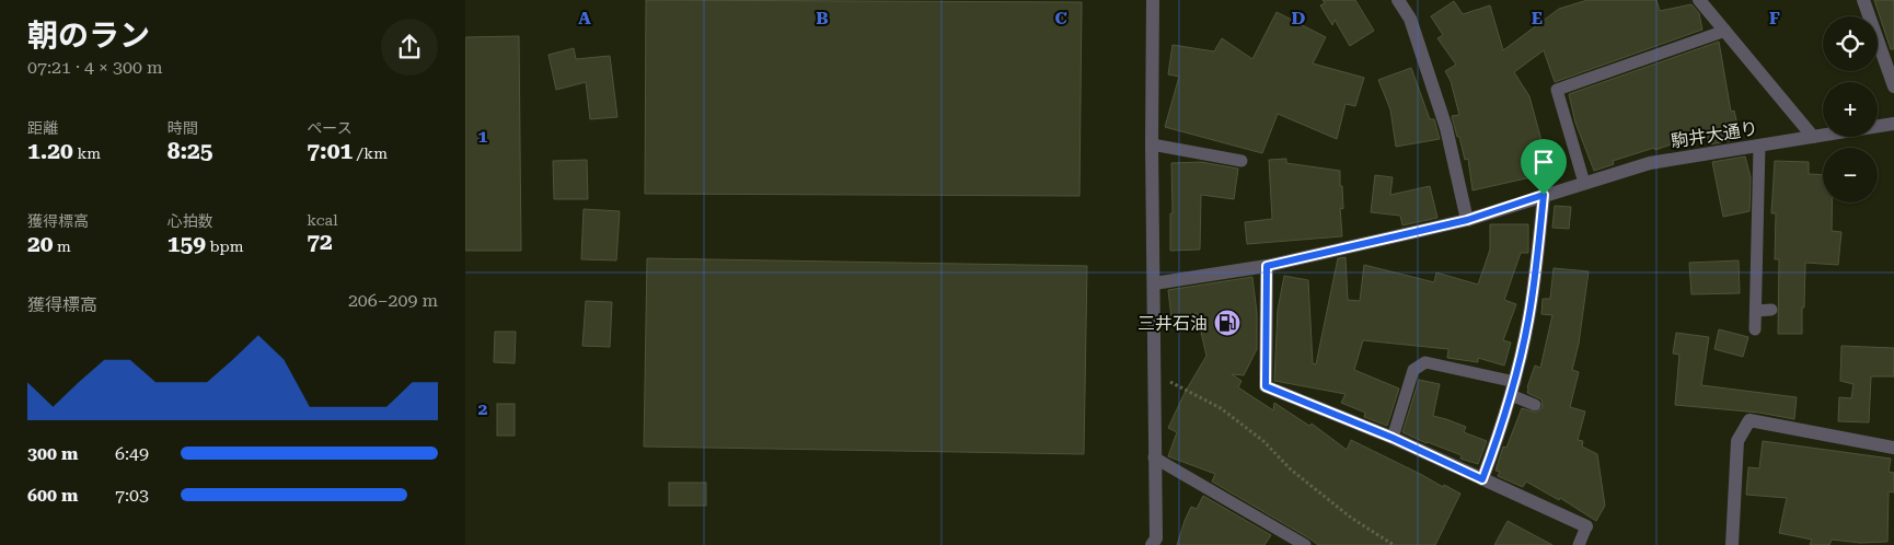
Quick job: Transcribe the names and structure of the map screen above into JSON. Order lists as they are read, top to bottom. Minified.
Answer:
{"streets":{"street":["駒井大通り"]},"places":{"fuel station":["三井石油"]},"page":{"heading":["朝のラン","07:21 · 4 × 300 m"],"map_buttons":["+","−"],"stats":[["距離","1.20 km"],["時間","8:25"],["ペース","7:01 /km"],["獲得標高","20 m"],["心拍数","159 bpm"],["kcal","72"]],"chart":["獲得標高","206–209 m"],"list":[{"name":"300 m","note":"6:49"},{"name":"600 m","note":"7:03"}]},"grid":{"columns":["A","B","C","D","E","F"],"rows":["1","2"]}}
